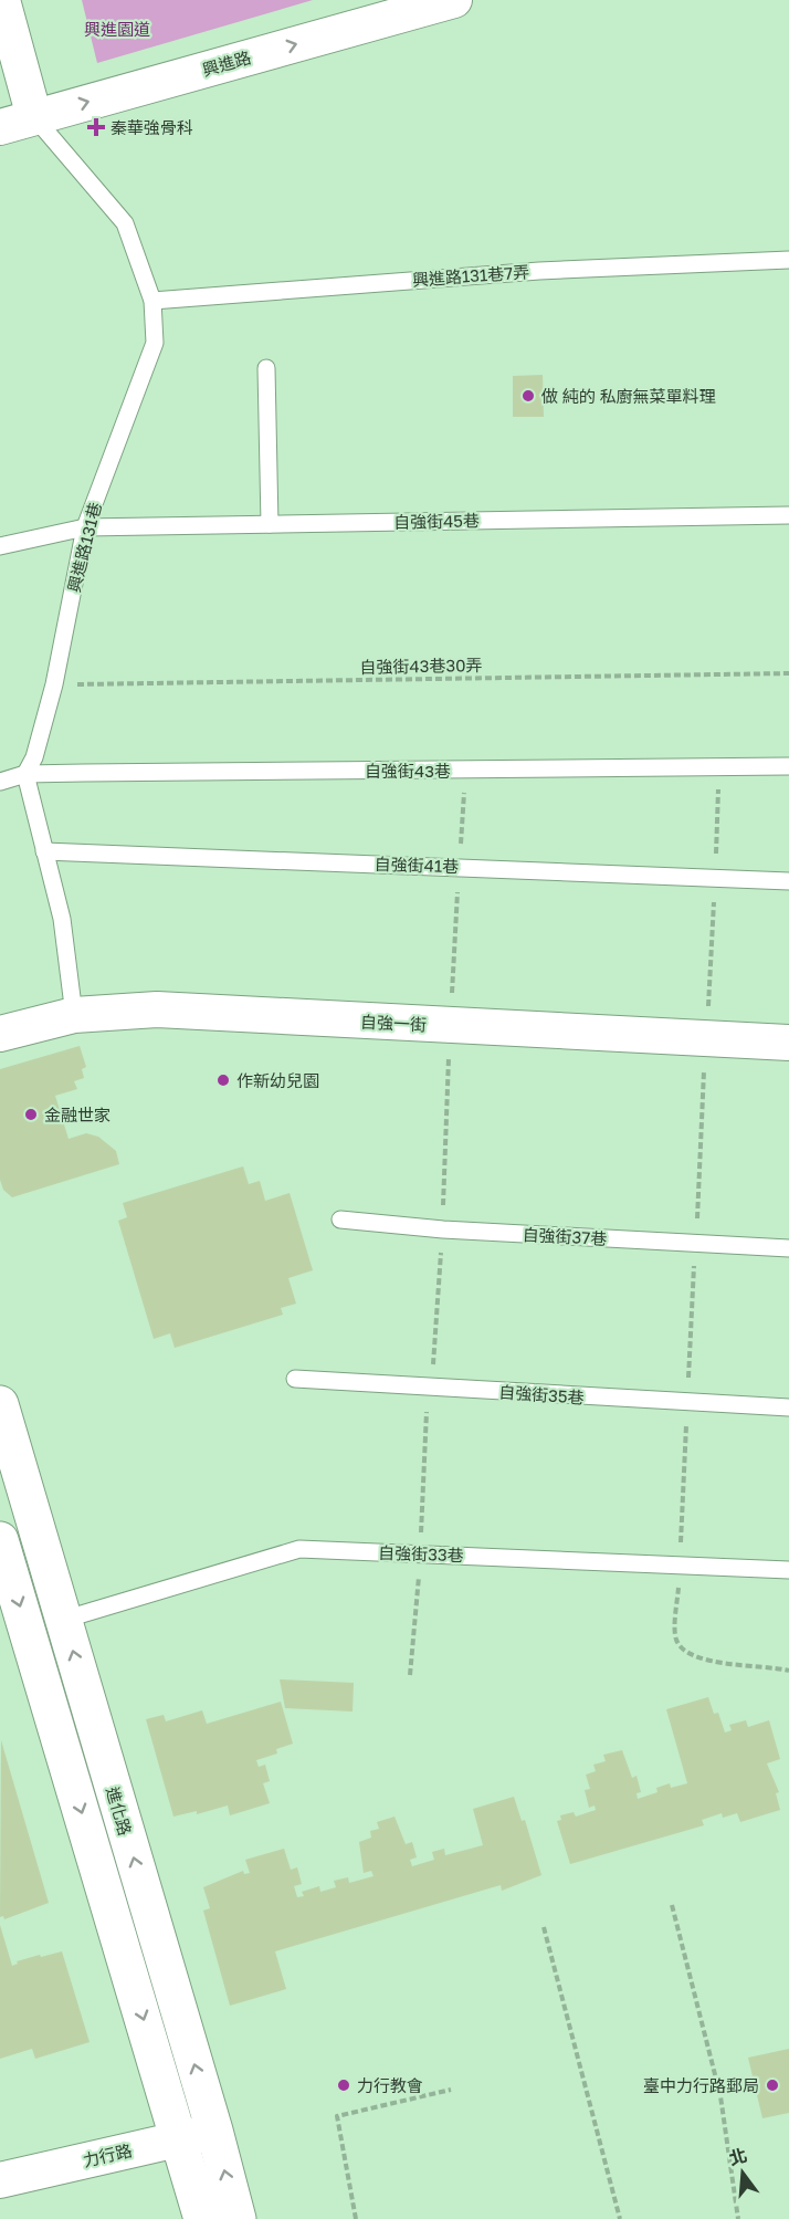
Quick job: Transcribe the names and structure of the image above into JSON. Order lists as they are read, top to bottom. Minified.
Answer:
{"streets":{"main road":["進化路"],"street":["興進路","自強一街","力行路"],"lane":["興進路131巷7弄","自強街45巷","興進路131巷","自強街43巷","自強街41巷","自強街37巷","自強街35巷","自強街33巷"],"path":["自強街43巷30弄"]},"crossings":[["興進路","興進路131巷"],["興進路131巷7弄","興進路131巷"],["自強街45巷","興進路131巷"],["興進路131巷","自強街43巷30弄"],["興進路131巷","自強街43巷"],["自強街33巷","進化路"],["進化路","力行路"]],"one_way":["興進路"],"parks":["興進園道"],"places":{"health":["秦華強骨科"],"other":["做 純的 私廚無菜單料理","作新幼兒園","金融世家","力行教會","臺中力行路郵局"]},"north":"top"}
